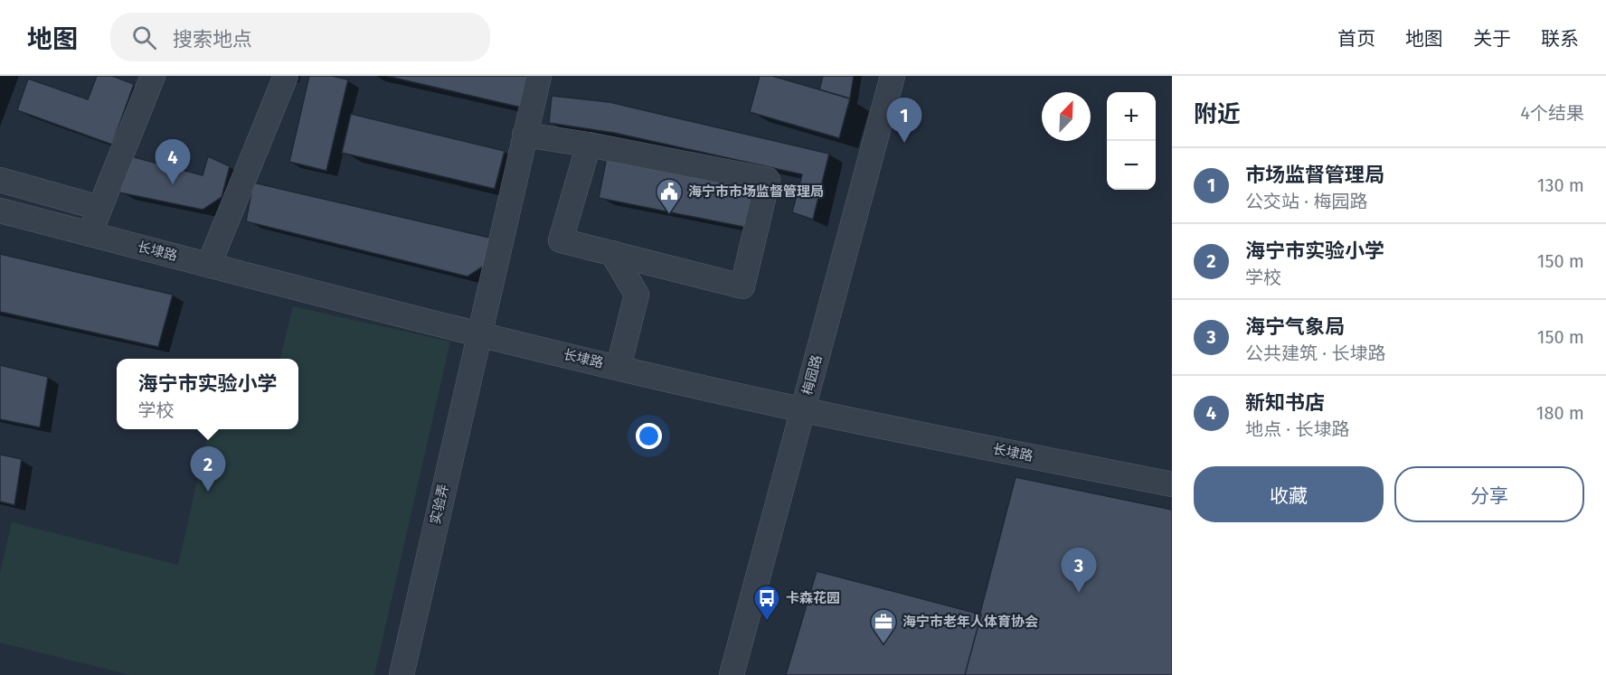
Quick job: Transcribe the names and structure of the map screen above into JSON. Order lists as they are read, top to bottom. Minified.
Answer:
{"streets":{"street":["长埭路","梅园路","实验弄"]},"crossings":[["长埭路","梅园路"],["长埭路","实验弄"]],"places":{"public building":["海宁市市场监督管理局"],"bus stop":["卡森花园"],"office":["海宁市老年人体育协会"]},"north":"top right","page":{"header":"地图","search":"搜索地点","nav":["首页","地图","关于","联系"],"heading":["附近","4个结果"],"map_buttons":["+","−"],"pins":["1","4","2","3"],"list":[{"mark":"1","name":"市场监督管理局","note":"公交站 · 梅园路","value":"130 m"},{"mark":"2","name":"海宁市实验小学","note":"学校","value":"150 m"},{"mark":"3","name":"海宁气象局","note":"公共建筑 · 长埭路","value":"150 m"},{"mark":"4","name":"新知书店","note":"地点 · 长埭路","value":"180 m"}],"popup":["海宁市实验小学","学校"],"buttons":["收藏","分享"]}}
